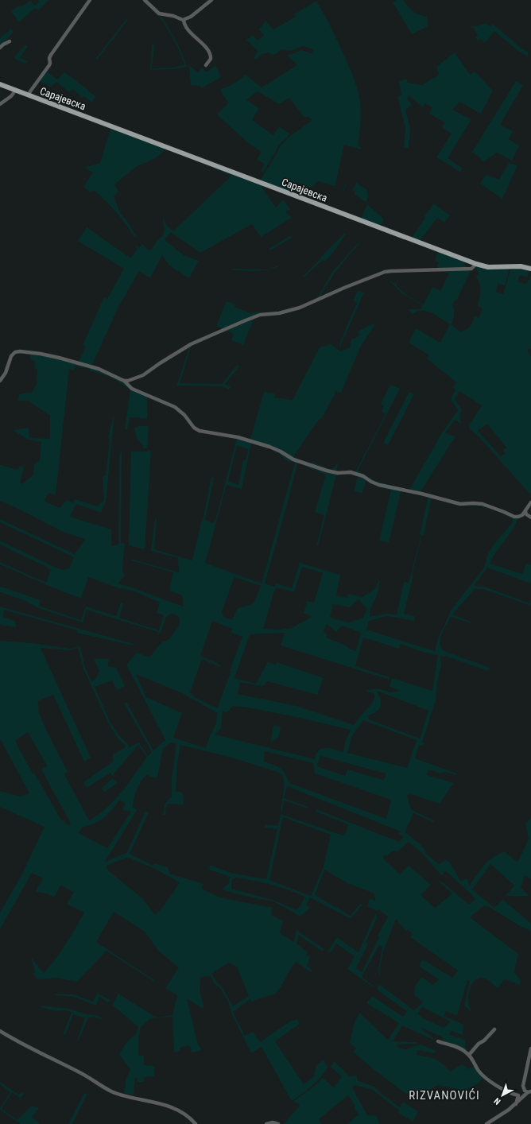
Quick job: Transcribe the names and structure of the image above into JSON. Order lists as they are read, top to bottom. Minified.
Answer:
{"streets":{"main road":["Сарајевска"]},"districts":["RIZVANOVIĆI"],"north":"bottom left"}
